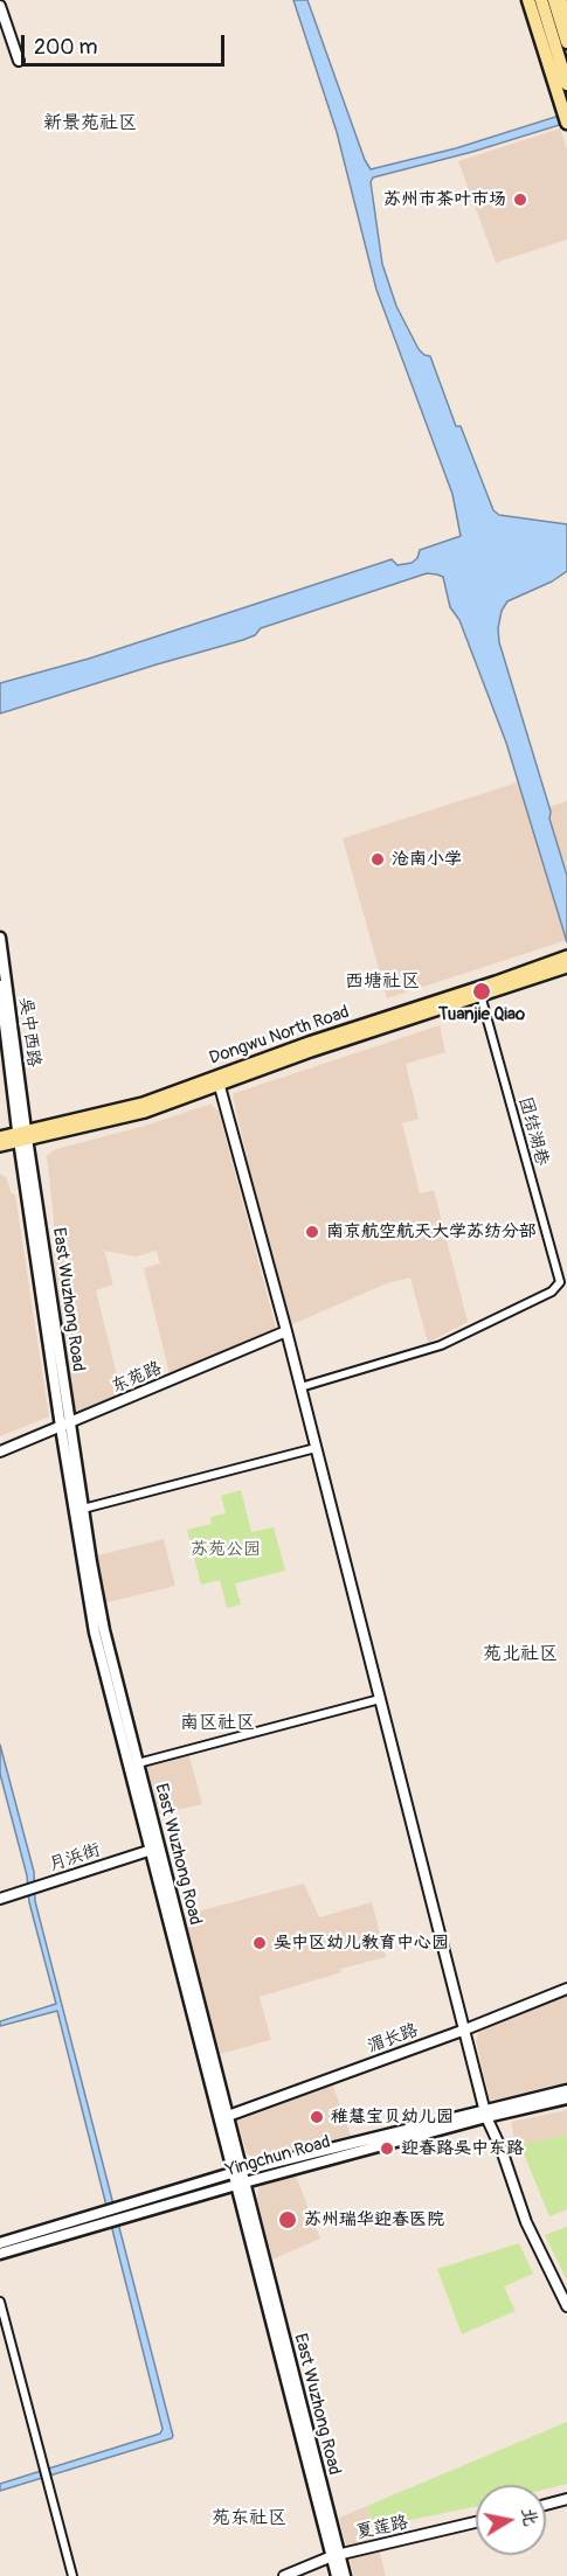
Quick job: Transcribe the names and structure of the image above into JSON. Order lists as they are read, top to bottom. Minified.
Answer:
{"streets":{"main road":["吴中西路","Dongwu North Road","East Wuzhong Road","Yingchun Road"],"street":["团结湖巷","东苑路","月浜街","湄长路","夏莲路"]},"crossings":[["吴中西路","Dongwu North Road"],["吴中西路","East Wuzhong Road"],["Dongwu North Road","团结湖巷"],["Dongwu North Road","East Wuzhong Road"],["East Wuzhong Road","东苑路"],["East Wuzhong Road","月浜街"],["East Wuzhong Road","湄长路"],["East Wuzhong Road","Yingchun Road"],["East Wuzhong Road","夏莲路"]],"districts":["新景苑社区","西塘社区","苑北社区","南区社区","苑东社区"],"parks":["苏苑公园"],"places":["苏州市茶叶市场","沧南小学","Tuanjie Qiao","南京航空航天大学苏纺分部","吴中区幼儿教育中心园","稚慧宝贝幼儿园","迎春路吴中东路","苏州瑞华迎春医院"],"scale_bar":"200 m","north":"right"}
